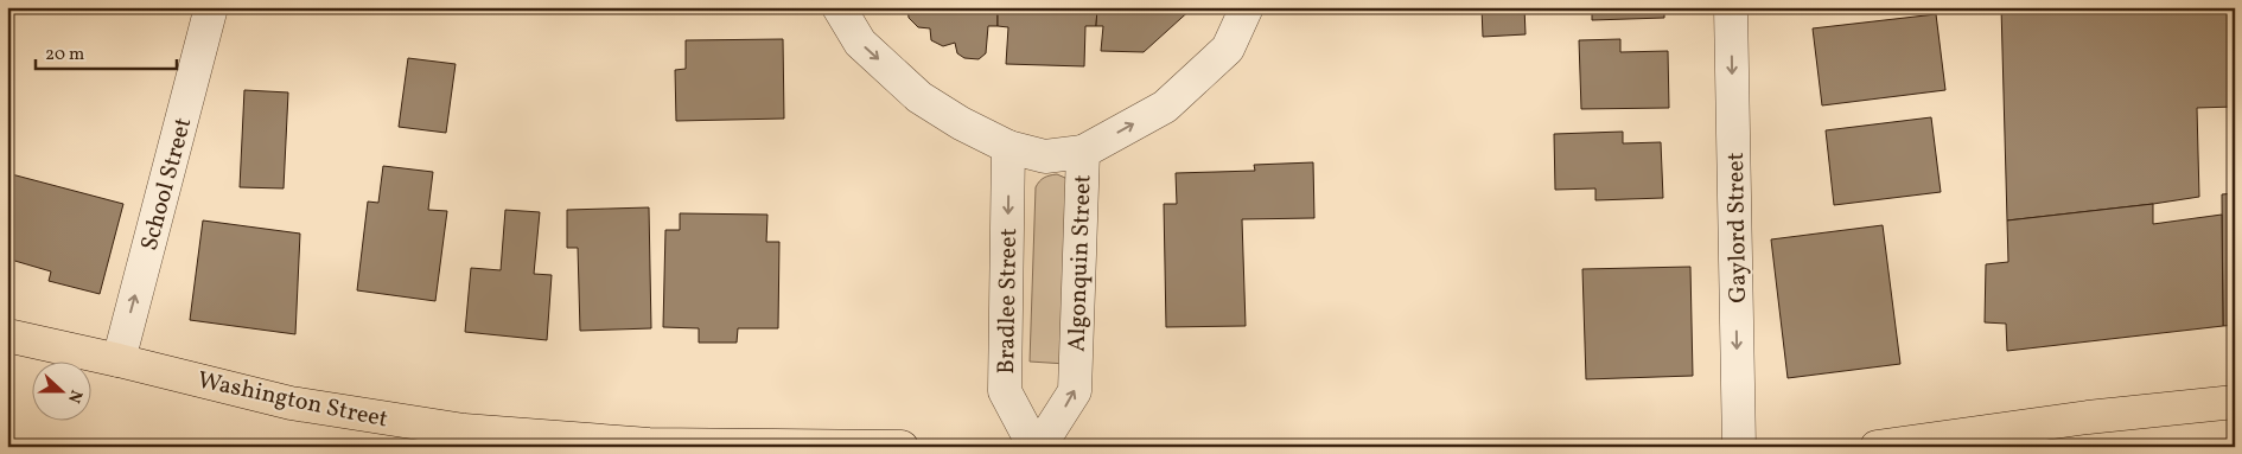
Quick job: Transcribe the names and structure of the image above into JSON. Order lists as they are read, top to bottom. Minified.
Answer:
{"streets":{"main road":["Washington Street"],"street":["School Street","Gaylord Street","Algonquin Street","Bradlee Street"]},"crossings":[["School Street","Washington Street"],["Algonquin Street","Bradlee Street"]],"one_way":["School Street","Gaylord Street","Algonquin Street","Bradlee Street"],"scale_bar":"20 m","north":"right"}
